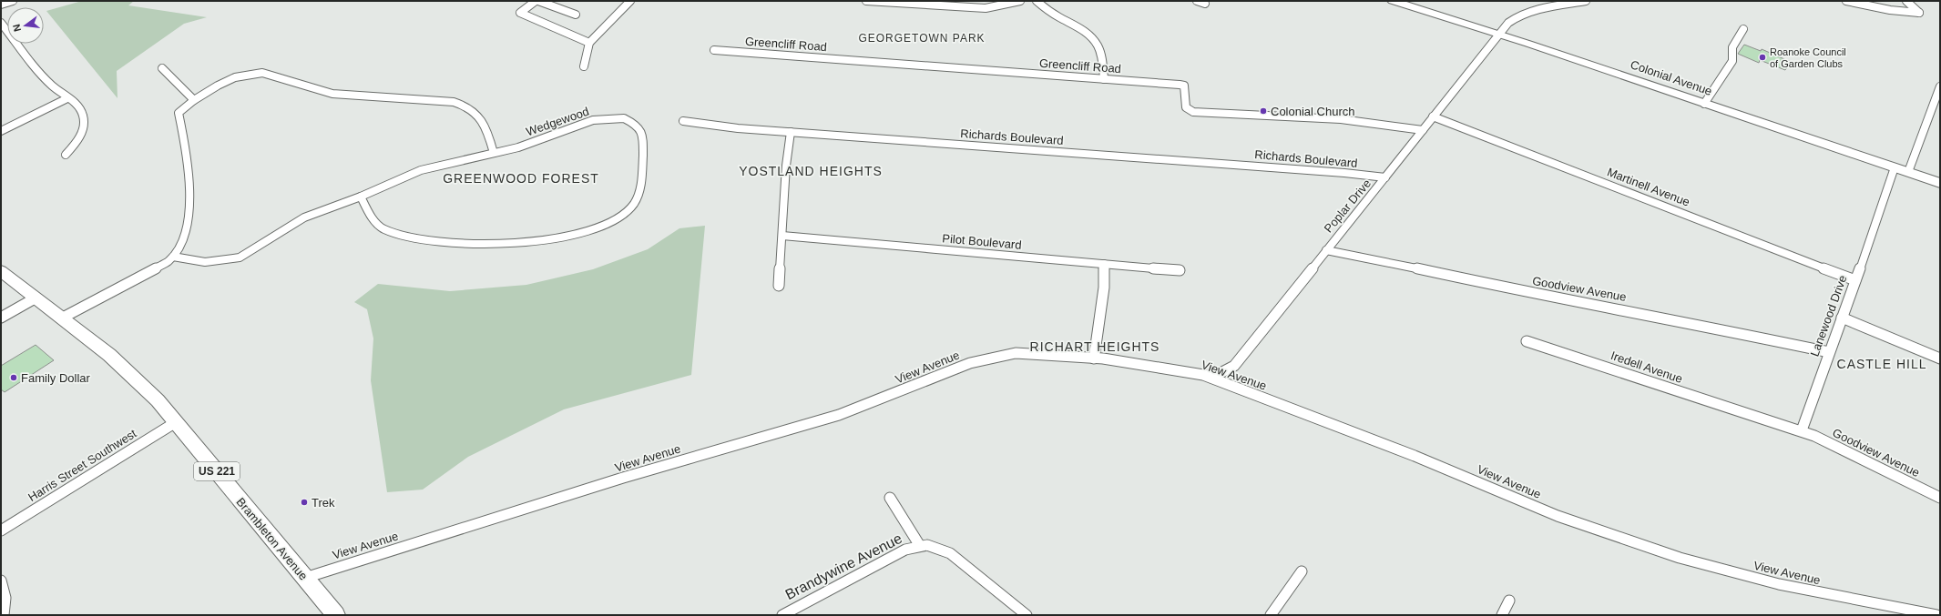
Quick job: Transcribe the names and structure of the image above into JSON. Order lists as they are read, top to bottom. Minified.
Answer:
{"streets":{"main road":["Colonial Avenue","US 221","Brambleton Avenue"],"street":["Greencliff Road","Wedgewood","Richards Boulevard","Martinell Avenue","Poplar Drive","Pilot Boulevard","Goodview Avenue","Lanewood Drive","View Avenue","Iredell Avenue","Harris Street Southwest","Brandywine Avenue"]},"crossings":[["Greencliff Road","Poplar Drive"],["Colonial Avenue","Poplar Drive"],["Colonial Avenue","Lanewood Drive"],["Richards Boulevard","Poplar Drive"],["Martinell Avenue","Poplar Drive"],["Martinell Avenue","Lanewood Drive"],["Poplar Drive","Goodview Avenue"],["Poplar Drive","View Avenue"],["Goodview Avenue","Lanewood Drive"],["Goodview Avenue","Iredell Avenue"],["Lanewood Drive","Iredell Avenue"],["View Avenue","Brambleton Avenue"],["Harris Street Southwest","Brambleton Avenue"],["US 221","Brambleton Avenue"]],"districts":["GEORGETOWN PARK","YOSTLAND HEIGHTS","GREENWOOD FOREST","RICHART HEIGHTS","CASTLE HILL"],"places":["Roanoke Council of Garden Clubs","Colonial Church","Family Dollar","Trek"],"north":"left"}
